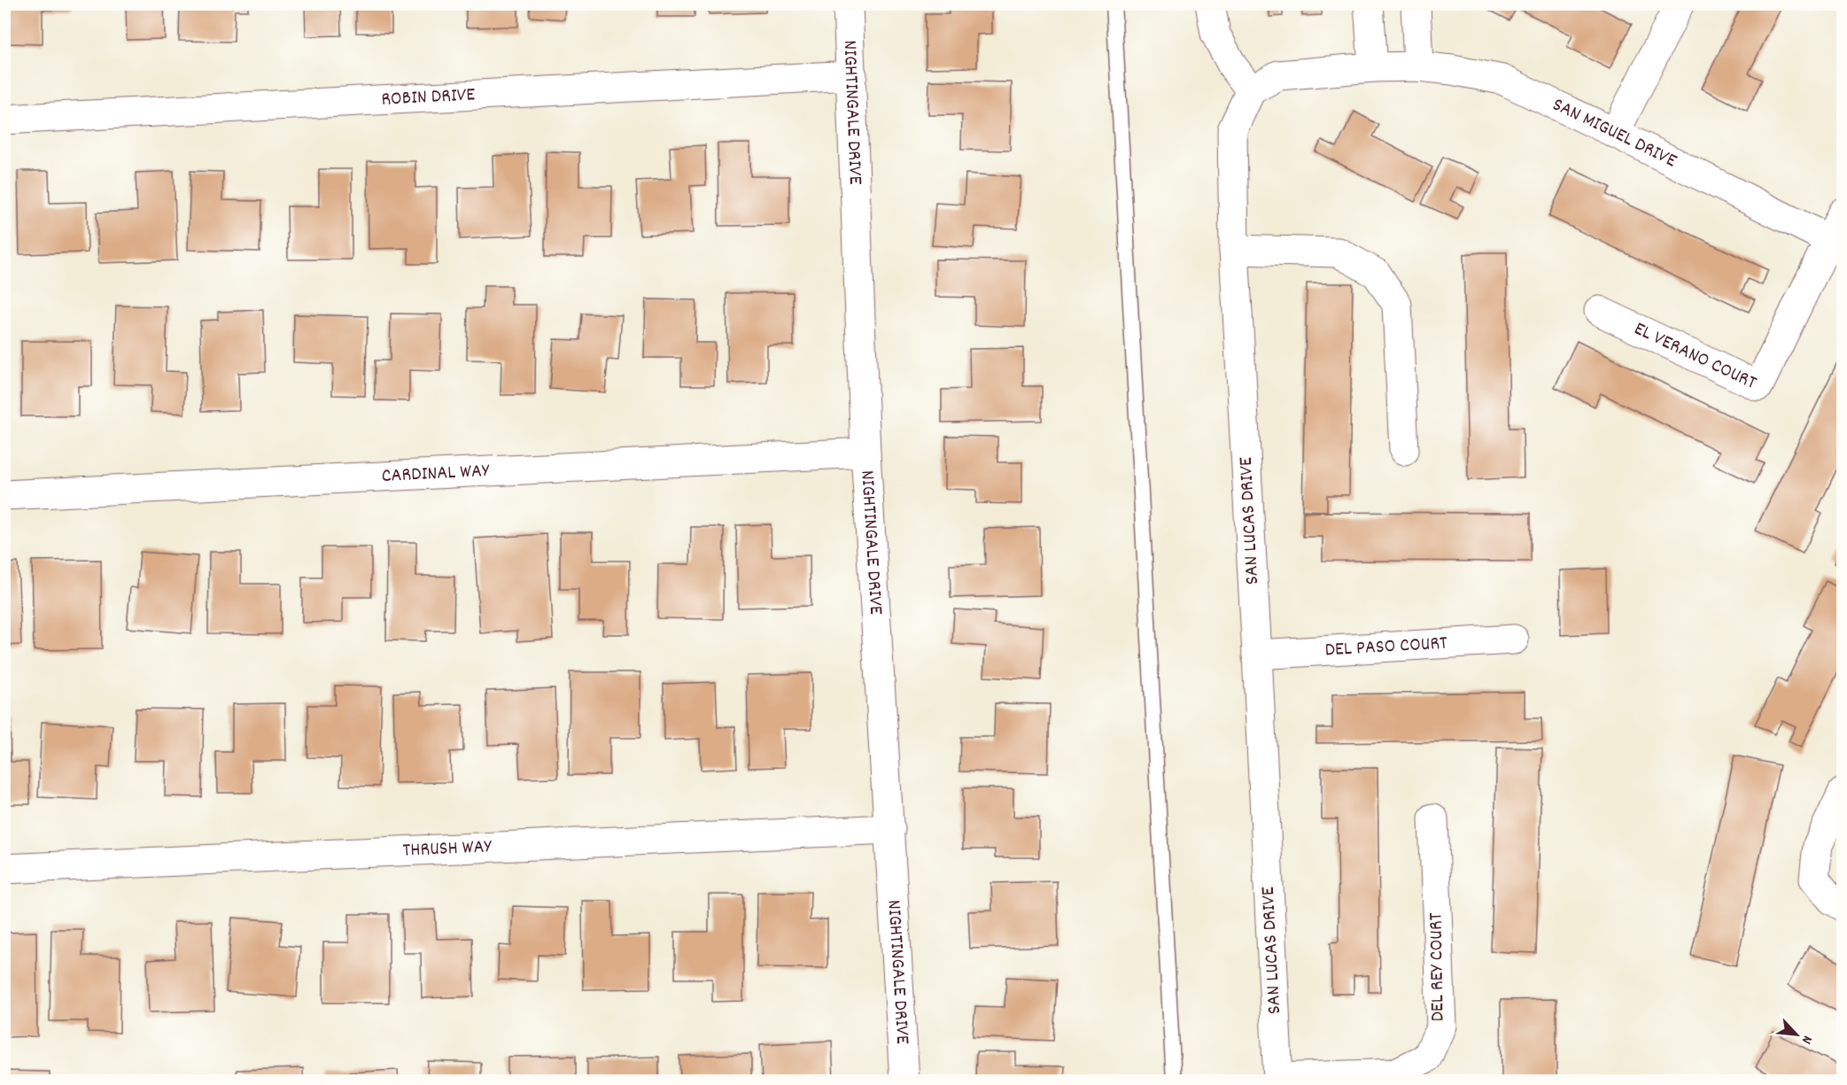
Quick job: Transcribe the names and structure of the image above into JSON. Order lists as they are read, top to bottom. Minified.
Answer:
{"streets":{"street":["ROBIN DRIVE","NIGHTINGALE DRIVE","SAN MIGUEL DRIVE","EL VERANO COURT","CARDINAL WAY","SAN LUCAS DRIVE","DEL PASO COURT","THRUSH WAY","DEL REY COURT"]},"crossings":[["ROBIN DRIVE","NIGHTINGALE DRIVE"],["NIGHTINGALE DRIVE","CARDINAL WAY"],["NIGHTINGALE DRIVE","THRUSH WAY"],["SAN MIGUEL DRIVE","EL VERANO COURT"],["SAN LUCAS DRIVE","DEL PASO COURT"],["SAN LUCAS DRIVE","DEL REY COURT"]],"north":"bottom right"}
